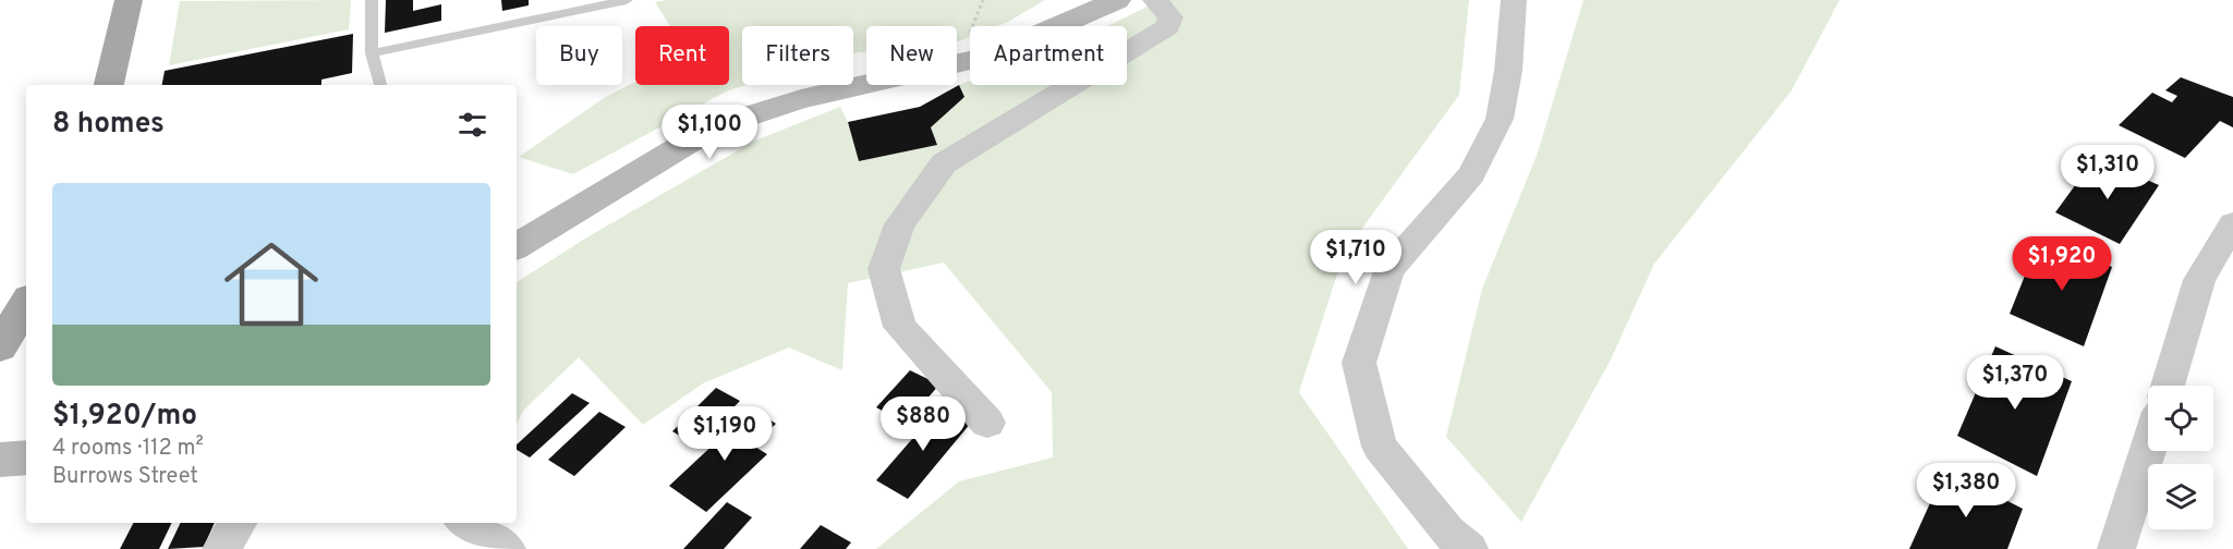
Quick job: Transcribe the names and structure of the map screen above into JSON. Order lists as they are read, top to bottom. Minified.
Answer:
{"page":{"chip":["Buy","Rent","Filters","New","Apartment"],"heading":"8 homes","price":["$1,100","$1,310","$1,710","$1,920","$1,370","$880","$1,190","$1,380"],"list":[{"name":"$1,920/mo","note":"4 rooms · 112 m² · Burrows Street"}]}}
